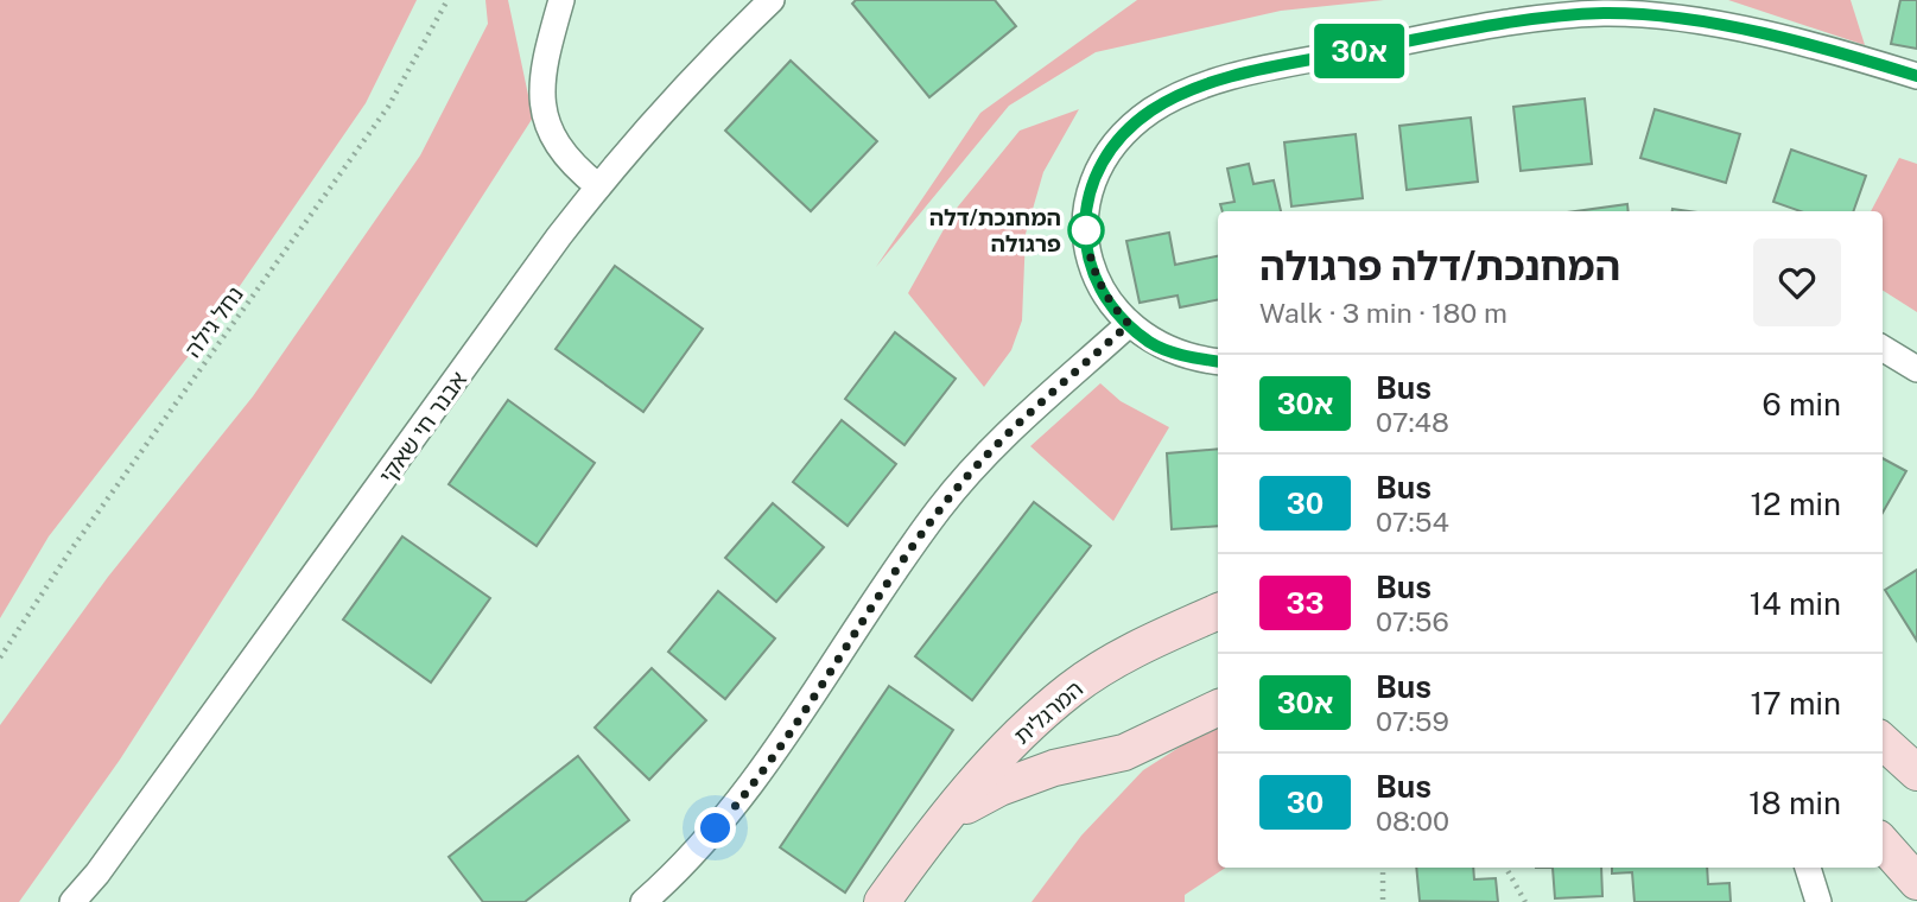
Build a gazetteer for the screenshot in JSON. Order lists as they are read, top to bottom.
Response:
{
  "streets": {
    "street": ["אבנר חי שאקי", "המרגלית"],
    "path": ["נחל גילה"]
  },
  "places": ["המחנכת/דלה פרגולה"],
  "lines": ["bus line 30א"],
  "page": {
    "on_map": "30א",
    "heading": ["המחנכת/דלה פרגולה", "Walk · 3 min · 180 m"],
    "list": [
      {
        "mark": "30א",
        "name": "Bus",
        "note": "07:48",
        "value": "6 min"
      },
      {
        "mark": "30",
        "name": "Bus",
        "note": "07:54",
        "value": "12 min"
      },
      {
        "mark": "33",
        "name": "Bus",
        "note": "07:56",
        "value": "14 min"
      },
      {
        "mark": "30א",
        "name": "Bus",
        "note": "07:59",
        "value": "17 min"
      },
      {
        "mark": "30",
        "name": "Bus",
        "note": "08:00",
        "value": "18 min"
      }
    ]
  }
}
